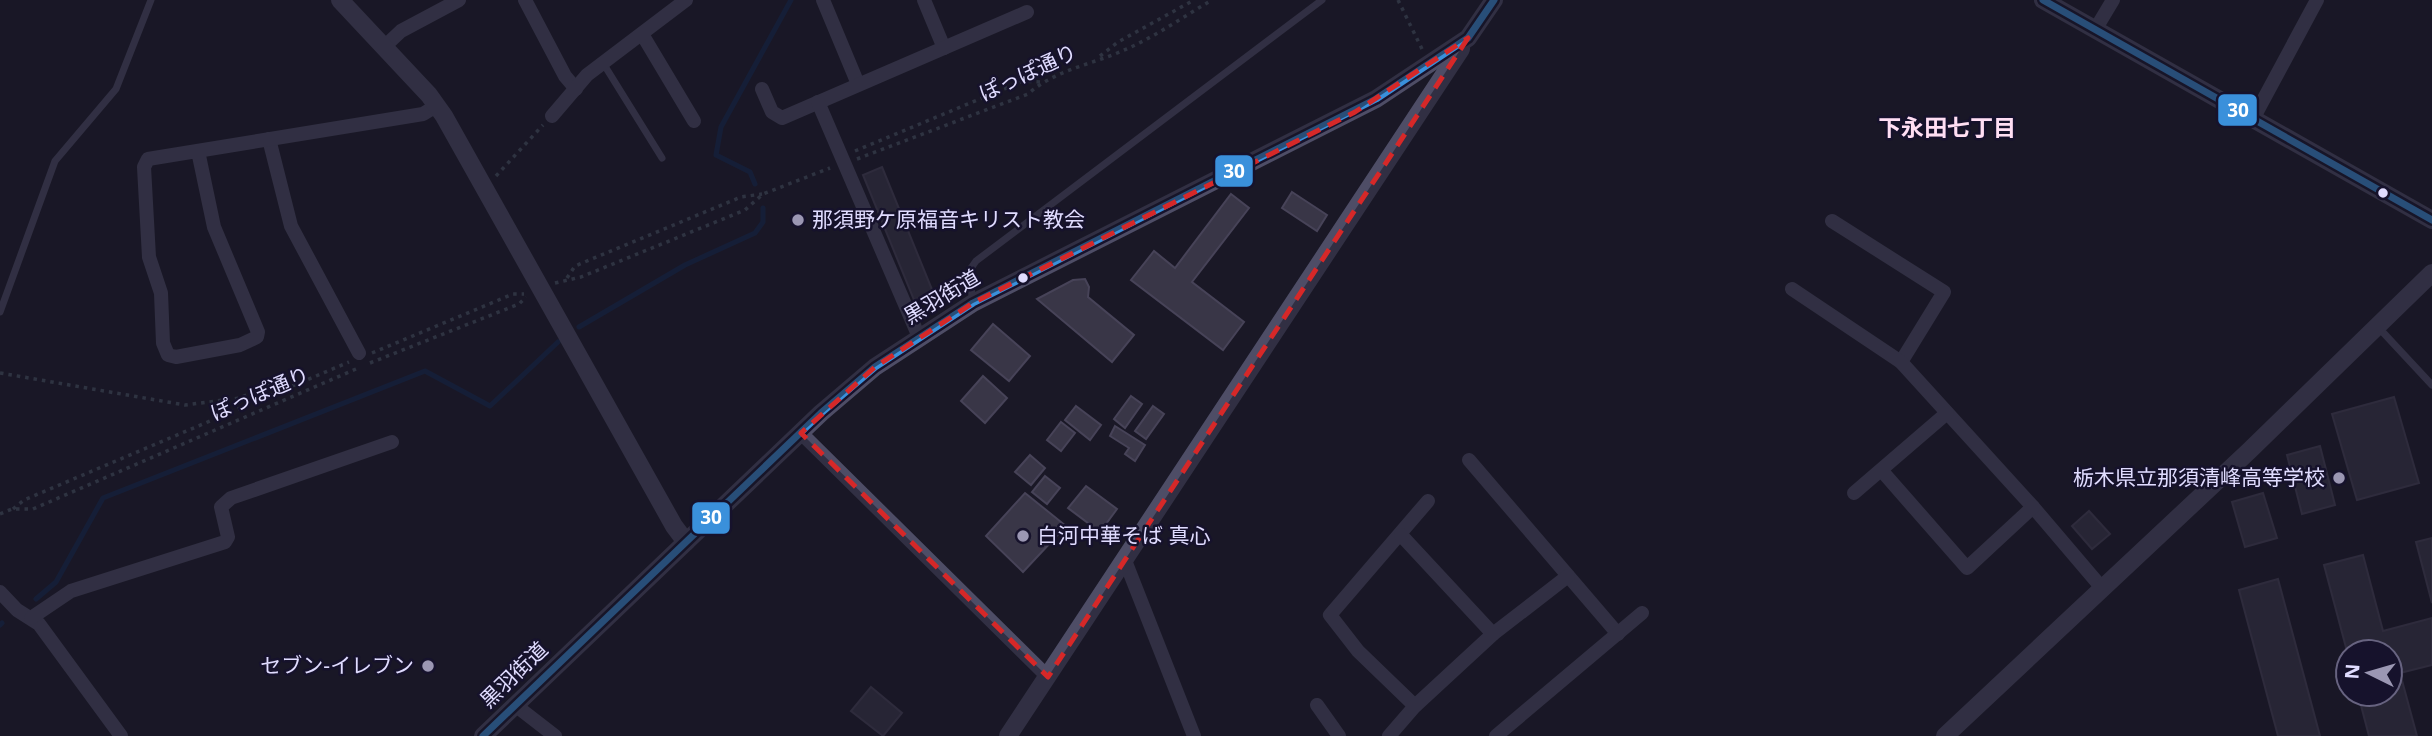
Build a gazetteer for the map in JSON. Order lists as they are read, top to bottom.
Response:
{
  "streets": {
    "street": ["黒羽街道"],
    "path": ["ぽっぽ通り"]
  },
  "districts": ["下永田七丁目"],
  "places": [
    "那須野ケ原福音キリスト教会",
    "栃木県立那須清峰高等学校",
    "白河中華そば 真心",
    "セブン-イレブン"
  ],
  "lines": ["transit line 30"],
  "north": "left"
}
